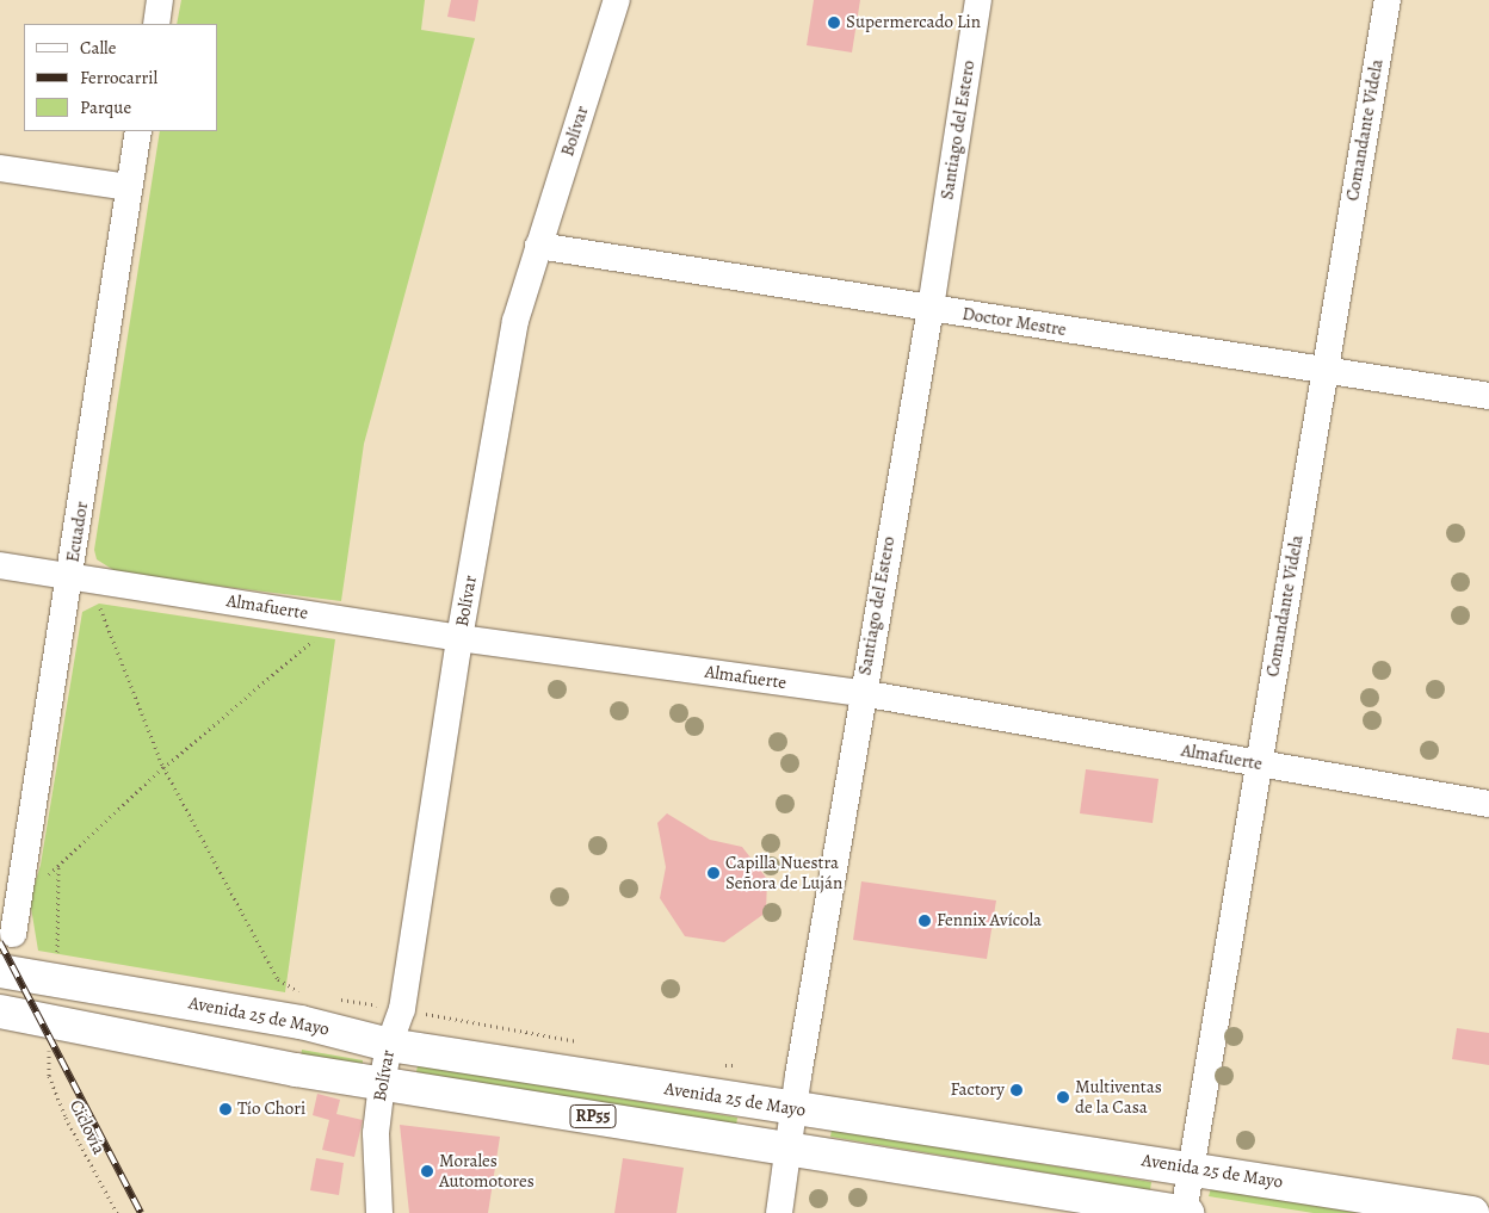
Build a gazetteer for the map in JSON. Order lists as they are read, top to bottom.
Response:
{
  "streets": {
    "main road": ["Avenida 25 de Mayo", "RP55"],
    "street": [
      "Santiago del Estero",
      "Comandante Videla",
      "Bolívar",
      "Doctor Mestre",
      "Ecuador",
      "Almafuerte"
    ],
    "path": ["Ciclovía"]
  },
  "crossings": [
    ["Santiago del Estero", "Doctor Mestre"],
    ["Santiago del Estero", "Almafuerte"],
    ["Santiago del Estero", "Avenida 25 de Mayo"],
    ["Santiago del Estero", "RP55"],
    ["Comandante Videla", "Doctor Mestre"],
    ["Comandante Videla", "Almafuerte"],
    ["Comandante Videla", "Avenida 25 de Mayo"],
    ["Comandante Videla", "RP55"],
    ["Bolívar", "Doctor Mestre"],
    ["Bolívar", "Almafuerte"],
    ["Bolívar", "Avenida 25 de Mayo"],
    ["Bolívar", "RP55"],
    ["Ecuador", "Almafuerte"]
  ],
  "places": [
    "Supermercado Lin",
    "Capilla Nuestra Señora de Luján",
    "Fennix Avícola",
    "Factory",
    "Multiventas de la Casa",
    "Tío Chori",
    "Morales Automotores"
  ],
  "legend": ["Calle", "Ferrocarril", "Parque"]
}
